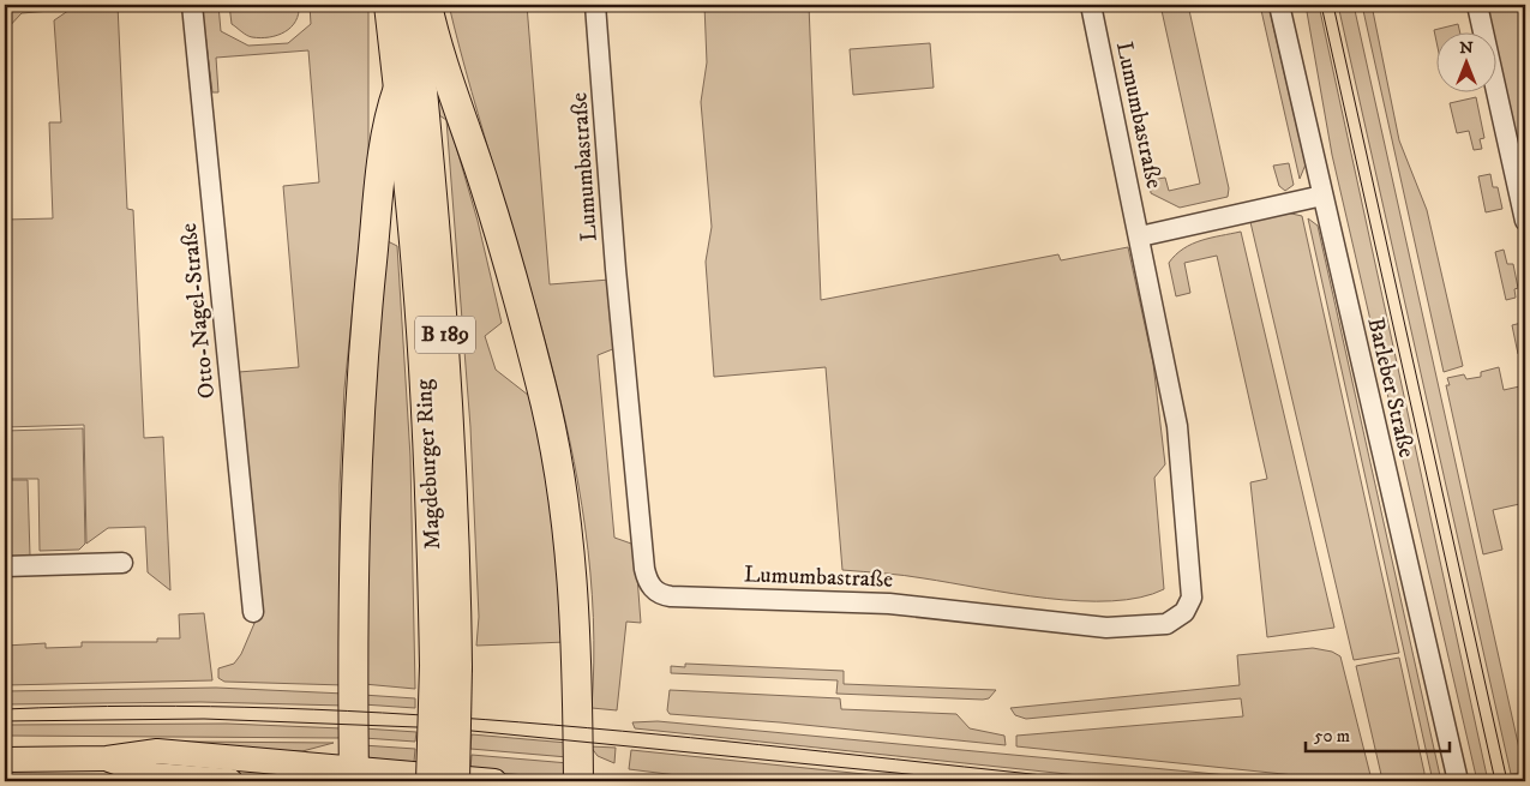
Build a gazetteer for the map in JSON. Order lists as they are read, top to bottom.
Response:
{
  "streets": {
    "highway": ["B 189", "Magdeburger Ring"],
    "street": ["Lumumbastraße", "Otto-Nagel-Straße", "Barleber Straße"]
  },
  "scale_bar": "50 m",
  "north": "top"
}
